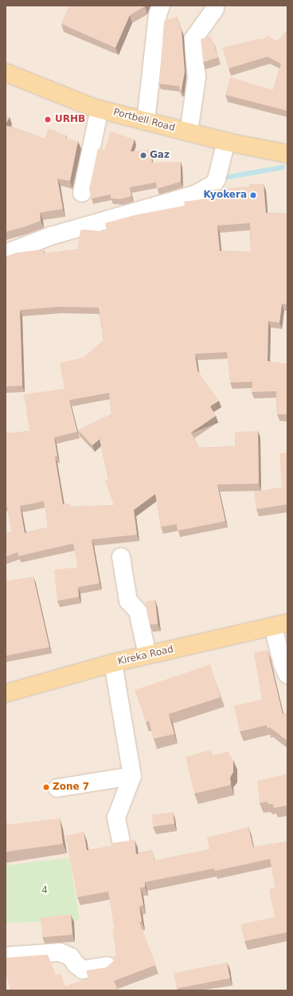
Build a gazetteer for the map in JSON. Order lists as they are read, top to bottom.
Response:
{
  "streets": {
    "main road": ["Portbell Road", "Kireka Road"]
  },
  "parks": ["4"],
  "places": [
    "URHB",
    "Gaz",
    "Kyokera",
    "Zone 7"
  ]
}
